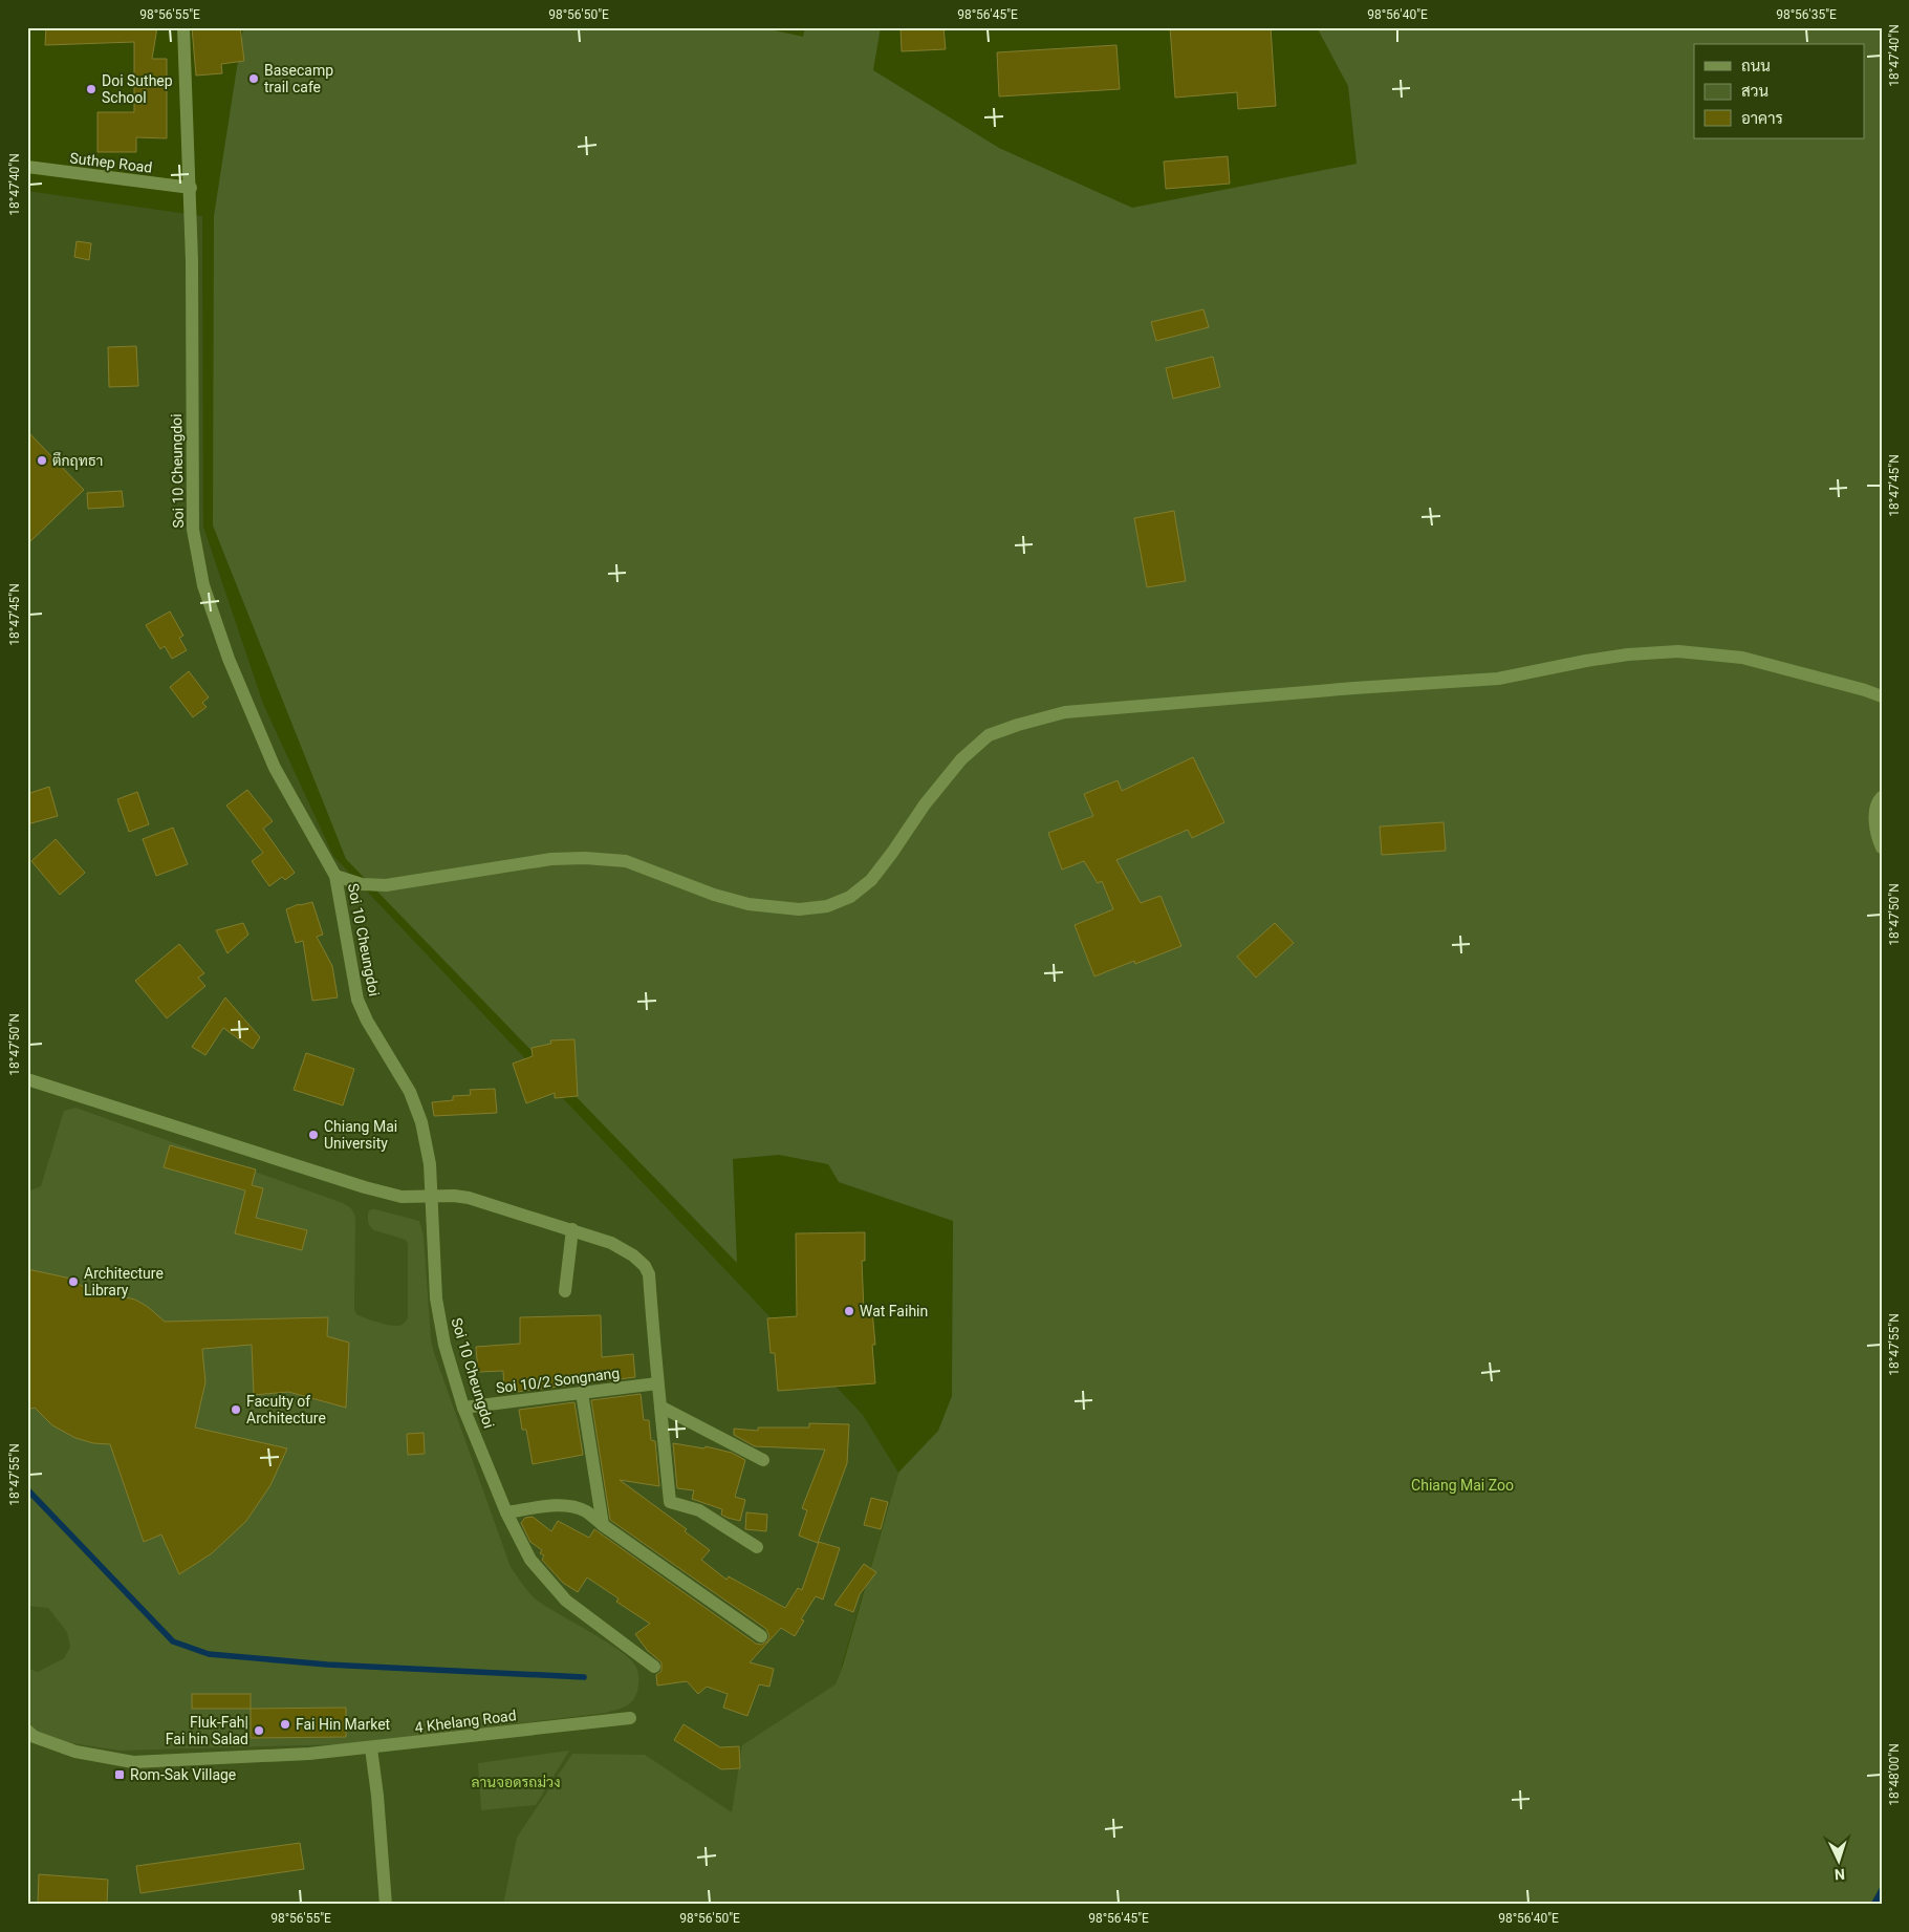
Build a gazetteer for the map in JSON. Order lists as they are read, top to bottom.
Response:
{
  "streets": {
    "street": [
      "Suthep Road",
      "Soi 10 Cheungdoi",
      "Soi 10/2 Songnang",
      "4 Khelang Road"
    ]
  },
  "crossings": [
    ["Suthep Road", "Soi 10 Cheungdoi"],
    ["Soi 10 Cheungdoi", "Soi 10/2 Songnang"]
  ],
  "parks": ["Chiang Mai Zoo", "ลานจอดรถม่วง"],
  "places": {
    "other": [
      "Basecamp trail cafe",
      "Doi Suthep School",
      "ตึกฤทธา",
      "Chiang Mai University",
      "Architecture Library",
      "Wat Faihin",
      "Faculty of Architecture",
      "Fai Hin Market",
      "Fluk-Fah| Fai hin Salad"
    ],
    "transit": ["Rom-Sak Village"]
  },
  "legend": ["ถนน", "สวน", "อาคาร"],
  "north": "bottom",
  "coordinates": [
    "98°56'55\"E",
    "98°56'50\"E",
    "98°56'45\"E",
    "98°56'40\"E",
    "98°56'35\"E",
    "18°47'40\"N",
    "18°47'45\"N",
    "18°47'50\"N",
    "18°47'55\"N",
    "18°48'00\"N"
  ]
}
